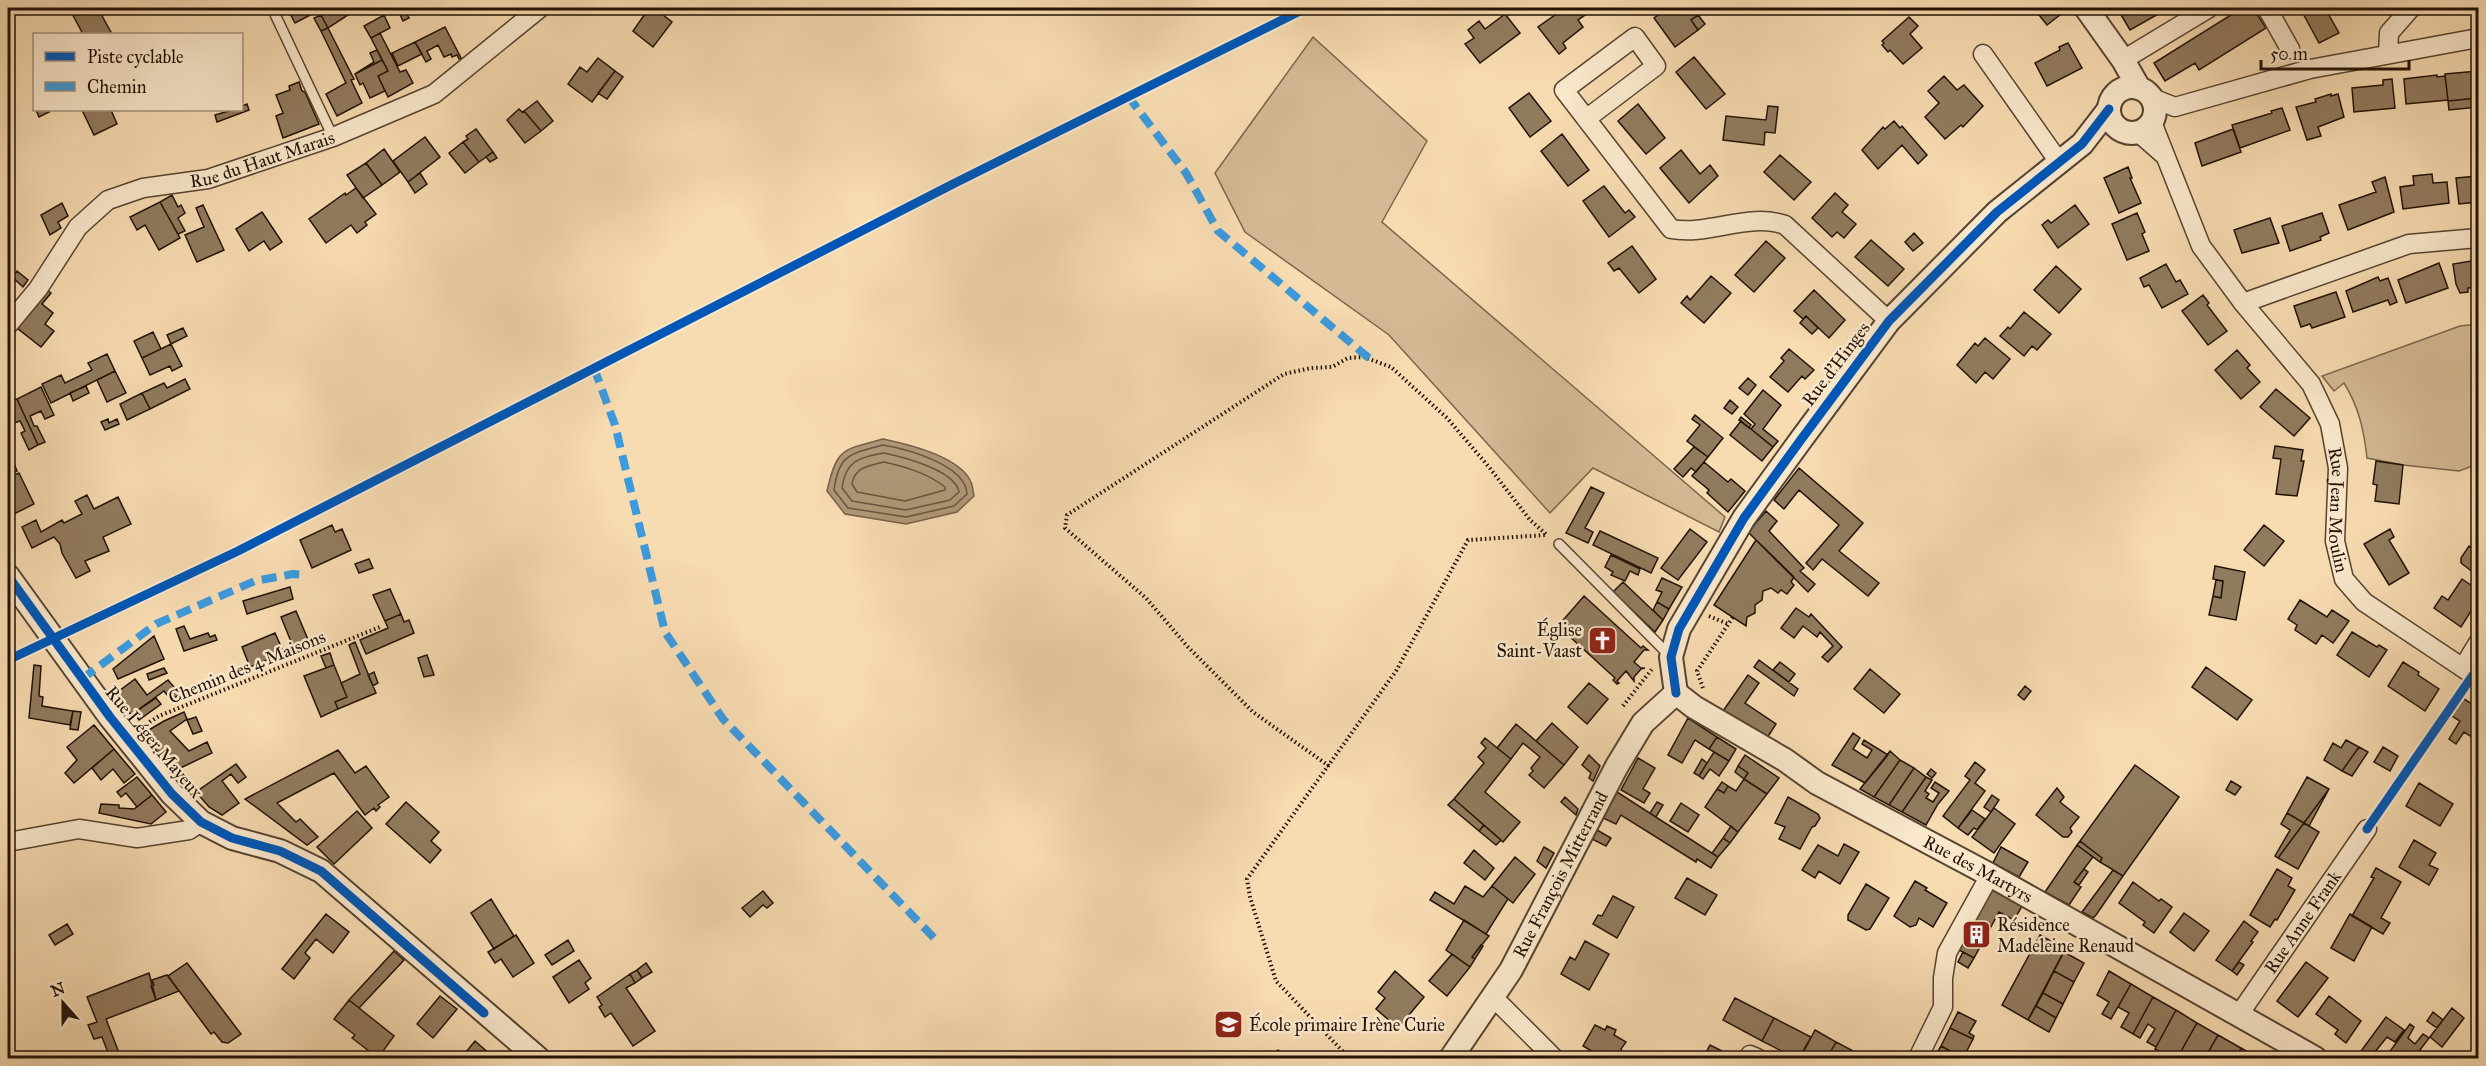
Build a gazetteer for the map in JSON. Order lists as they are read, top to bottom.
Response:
{
  "streets": {
    "street": [
      "Rue du Haut Marais",
      "Rue d'Hinges",
      "Rue Jean Moulin",
      "Rue Léger Mayeux",
      "Rue des Martyrs",
      "Rue François Mitterrand",
      "Rue Anne Frank"
    ],
    "path": ["Chemin des 4 Maisons"]
  },
  "crossings": [
    ["Rue d'Hinges", "Rue Jean Moulin"],
    ["Rue d'Hinges", "Rue des Martyrs"],
    ["Rue d'Hinges", "Rue François Mitterrand"],
    ["Chemin des 4 Maisons", "Rue Léger Mayeux"],
    ["Rue des Martyrs", "Rue François Mitterrand"],
    ["Rue des Martyrs", "Rue Anne Frank"]
  ],
  "places": {
    "church": ["Église Saint-Vaast"],
    "building": ["Résidence Madeleine Renaud"],
    "school or university": ["École primaire Irène Curie"]
  },
  "legend": ["Piste cyclable", "Chemin"],
  "scale_bar": "50 m",
  "north": "top"
}
